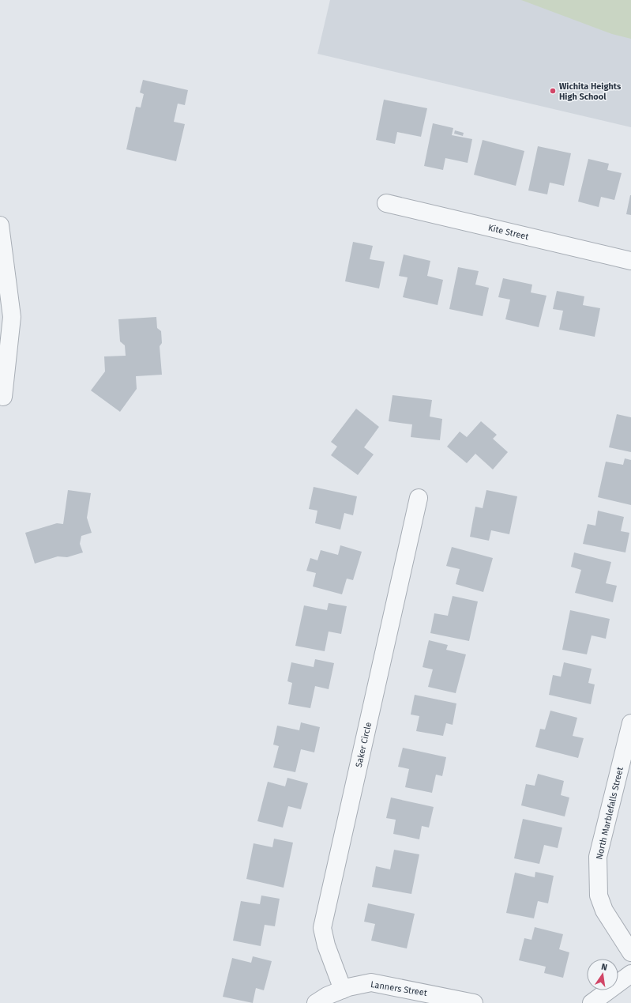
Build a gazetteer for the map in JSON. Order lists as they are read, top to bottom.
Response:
{
  "streets": {
    "street": [
      "Kite Street",
      "Saker Circle",
      "North Marblefalls Street",
      "Lanners Street"
    ]
  },
  "crossings": [
    ["Saker Circle", "Lanners Street"]
  ],
  "places": ["Wichita Heights High School"],
  "north": "top"
}
